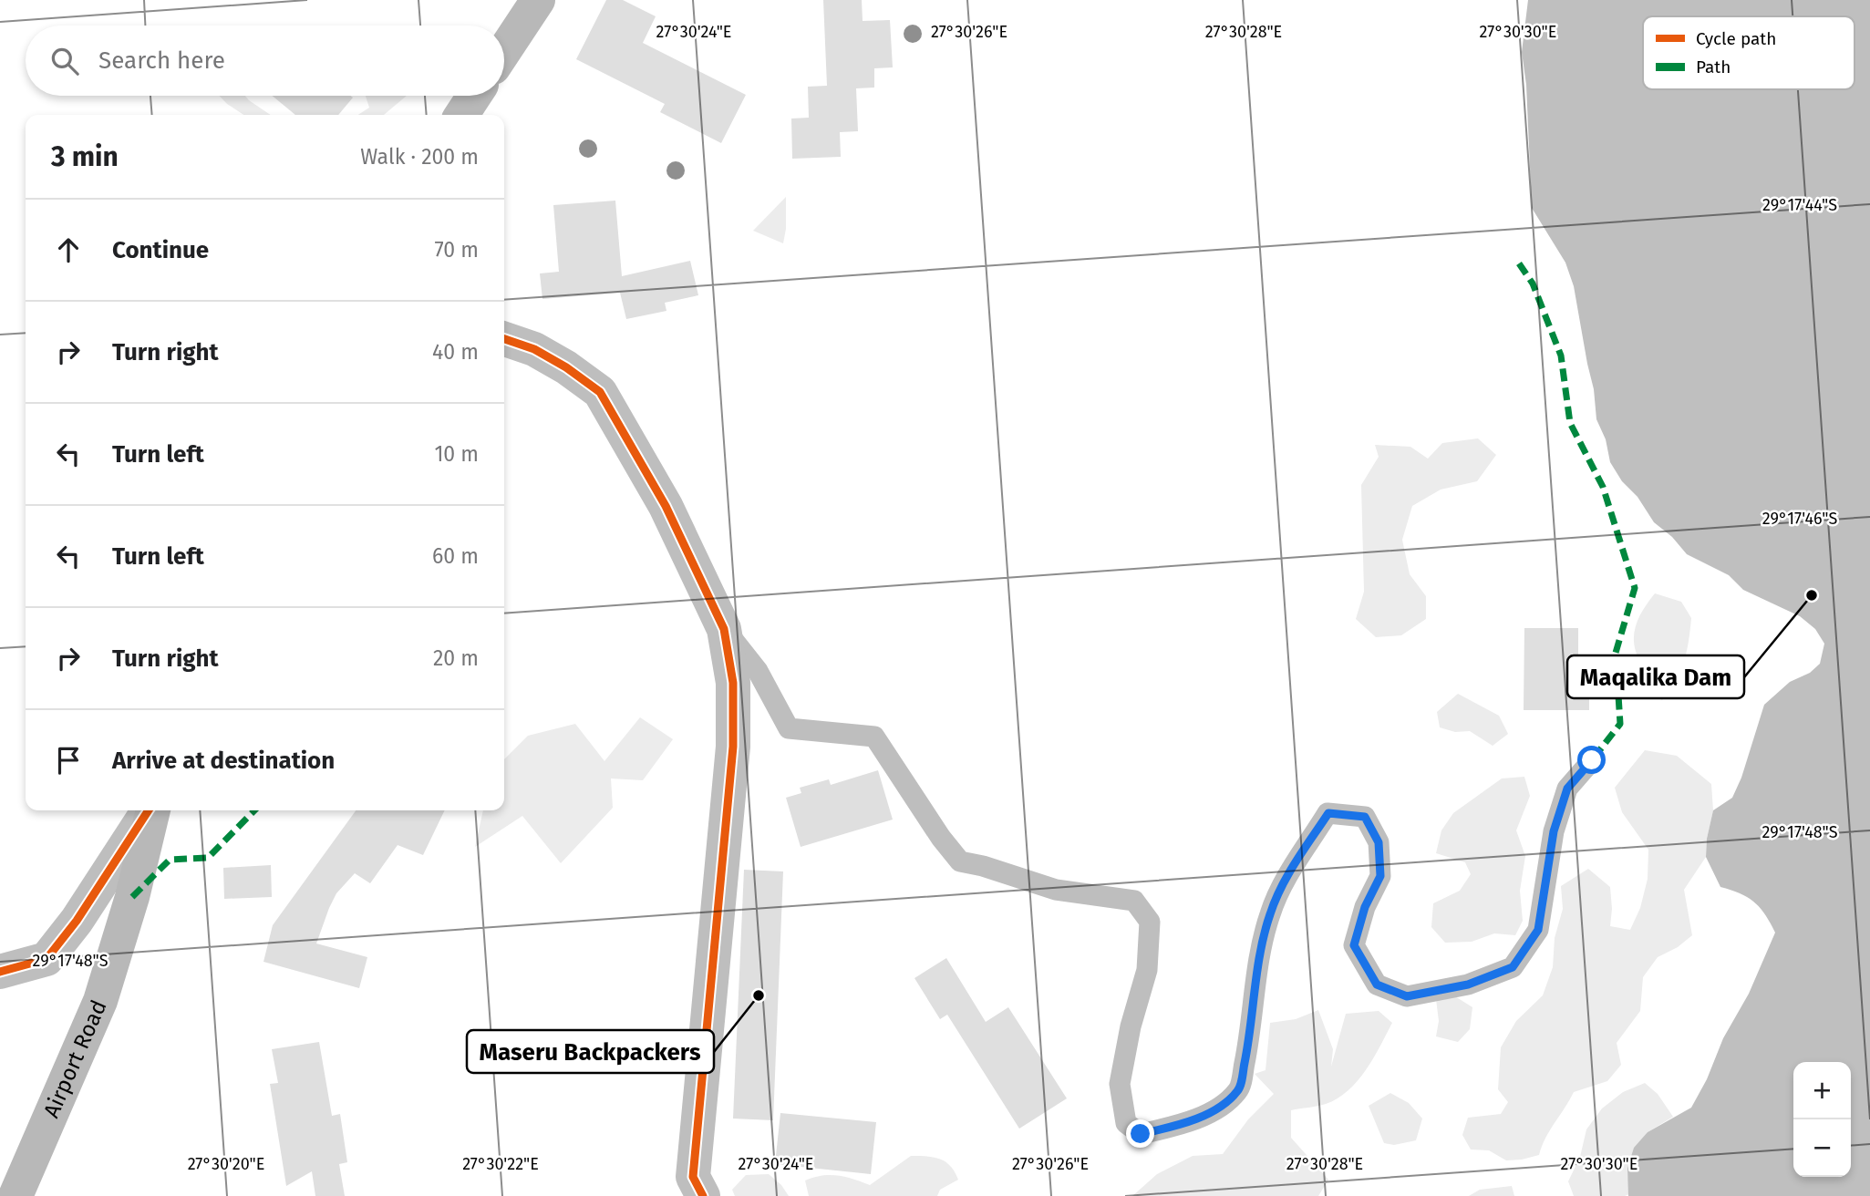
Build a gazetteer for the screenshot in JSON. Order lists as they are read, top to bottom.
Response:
{
  "streets": {
    "main road": ["Airport Road"]
  },
  "places": ["Maqalika Dam", "Maseru Backpackers"],
  "legend": ["Cycle path", "Path"],
  "page": {
    "search": "Search here",
    "heading": ["3 min", "Walk · 200 m"],
    "list": [
      ["Continue", "70 m"],
      ["Turn right", "40 m"],
      ["Turn left", "10 m"],
      ["Turn left", "60 m"],
      ["Turn right", "20 m"],
      "Arrive at destination"
    ],
    "map_buttons": ["+", "−"]
  },
  "coordinates": [
    "27°30'24\"E",
    "27°30'26\"E",
    "27°30'28\"E",
    "27°30'30\"E",
    "29°17'44\"S",
    "29°17'46\"S",
    "29°17'48\"S",
    "27°30'20\"E",
    "27°30'22\"E"
  ]
}
